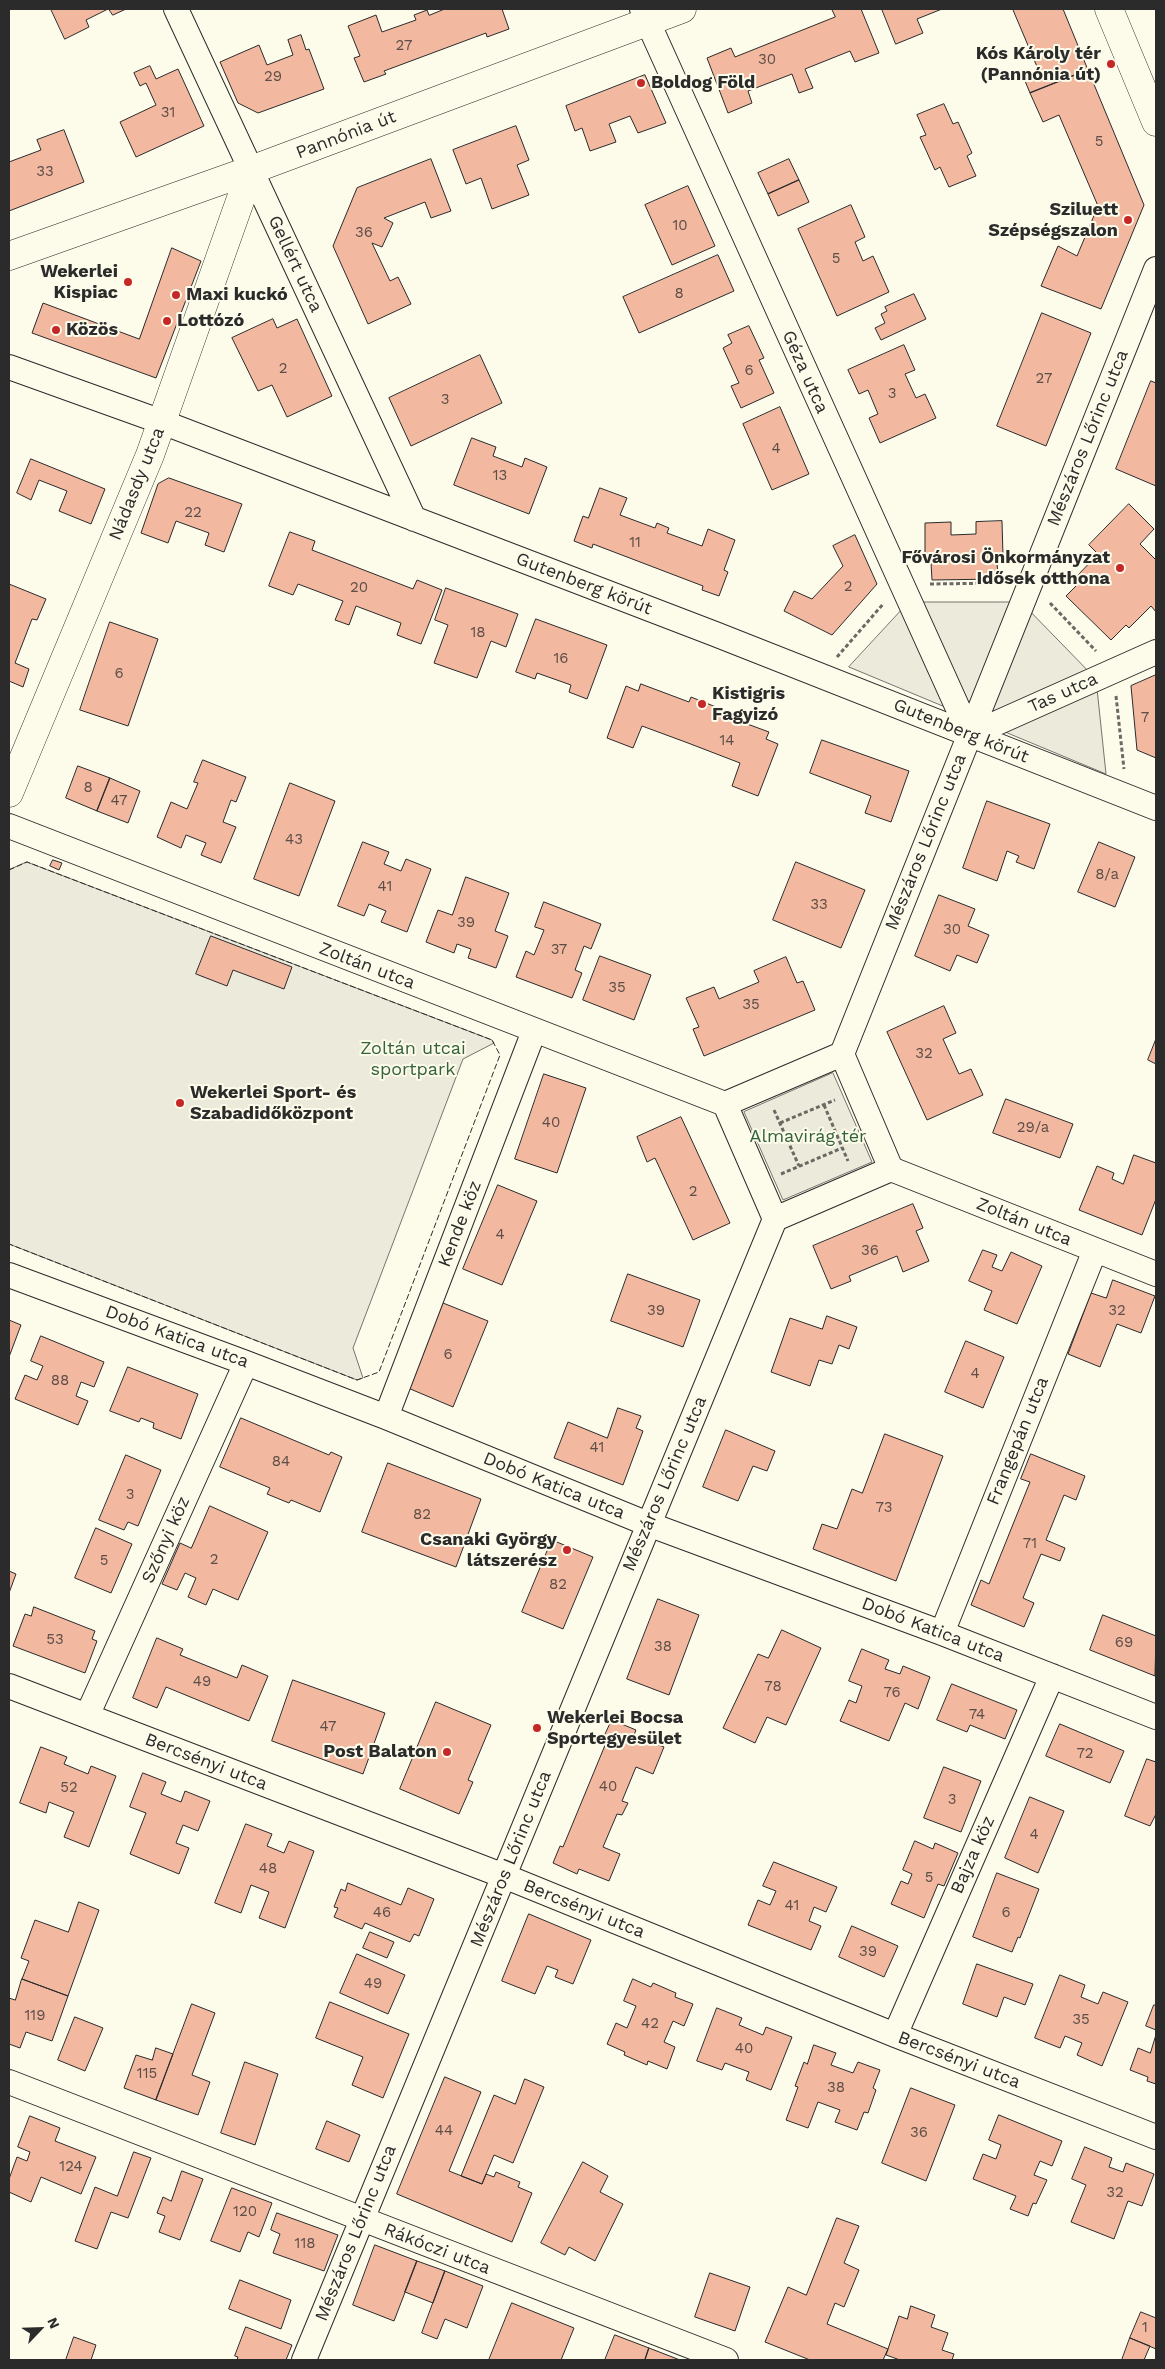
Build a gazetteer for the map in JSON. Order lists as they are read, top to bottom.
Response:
{
  "streets": {
    "street": [
      "Pannónia út",
      "Gellért utca",
      "Géza utca",
      "Mészáros Lőrinc utca",
      "Nádasdy utca",
      "Gutenberg körút",
      "Tas utca",
      "Zoltán utca",
      "Kende köz",
      "Dobó Katica utca",
      "Frangepán utca",
      "Szőnyi köz",
      "Bercsényi utca",
      "Bajza köz",
      "Rákóczi utca"
    ]
  },
  "crossings": [
    ["Pannónia út", "Gellért utca"],
    ["Pannónia út", "Géza utca"],
    ["Pannónia út", "Nádasdy utca"],
    ["Gellért utca", "Nádasdy utca"],
    ["Gellért utca", "Gutenberg körút"],
    ["Géza utca", "Mészáros Lőrinc utca"],
    ["Géza utca", "Gutenberg körút"],
    ["Géza utca", "Tas utca"],
    ["Mészáros Lőrinc utca", "Gutenberg körút"],
    ["Mészáros Lőrinc utca", "Tas utca"],
    ["Mészáros Lőrinc utca", "Dobó Katica utca"],
    ["Mészáros Lőrinc utca", "Bercsényi utca"],
    ["Mészáros Lőrinc utca", "Rákóczi utca"],
    ["Nádasdy utca", "Gutenberg körút"],
    ["Gutenberg körút", "Tas utca"],
    ["Zoltán utca", "Kende köz"],
    ["Zoltán utca", "Frangepán utca"],
    ["Kende köz", "Dobó Katica utca"],
    ["Dobó Katica utca", "Frangepán utca"],
    ["Dobó Katica utca", "Szőnyi köz"],
    ["Dobó Katica utca", "Bajza köz"],
    ["Szőnyi köz", "Bercsényi utca"],
    ["Bercsényi utca", "Bajza köz"]
  ],
  "parks": ["Zoltán utcai sportpark", "Almavirág tér"],
  "places": [
    "Kós Károly tér (Pannónia út)",
    "Boldog Föld",
    "Sziluett Szépségszalon",
    "Wekerlei Kispiac",
    "Maxi kuckó",
    "Lottózó",
    "Közös",
    "Fővárosi Önkormányzat Idősek otthona",
    "Kistigris Fagyizó",
    "Wekerlei Sport- és Szabadidőközpont",
    "Csanaki György látszerész",
    "Wekerlei Bocsa Sportegyesület",
    "Post Balaton"
  ],
  "house_numbers": [
    "27",
    "30",
    "29",
    "31",
    "5",
    "33",
    "10",
    "36",
    "5",
    "8",
    "2",
    "6",
    "27",
    "3",
    "3",
    "4",
    "13",
    "22",
    "11",
    "2",
    "20",
    "18",
    "16",
    "6",
    "7",
    "14",
    "8",
    "47",
    "43",
    "8/a",
    "41",
    "33",
    "39",
    "30",
    "37",
    "35",
    "35",
    "32",
    "40",
    "29/a",
    "2",
    "4",
    "36",
    "39",
    "32",
    "6",
    "4",
    "88",
    "41",
    "84",
    "3",
    "73",
    "82",
    "71",
    "2",
    "5",
    "82",
    "53",
    "69",
    "38",
    "49",
    "78",
    "76",
    "74",
    "47",
    "72",
    "40",
    "52",
    "3",
    "4",
    "48",
    "5",
    "41",
    "46",
    "6",
    "39",
    "49",
    "119",
    "35",
    "42",
    "40",
    "115",
    "38",
    "44",
    "36",
    "124",
    "32",
    "120",
    "118",
    "1"
  ],
  "north": "top right"
}
